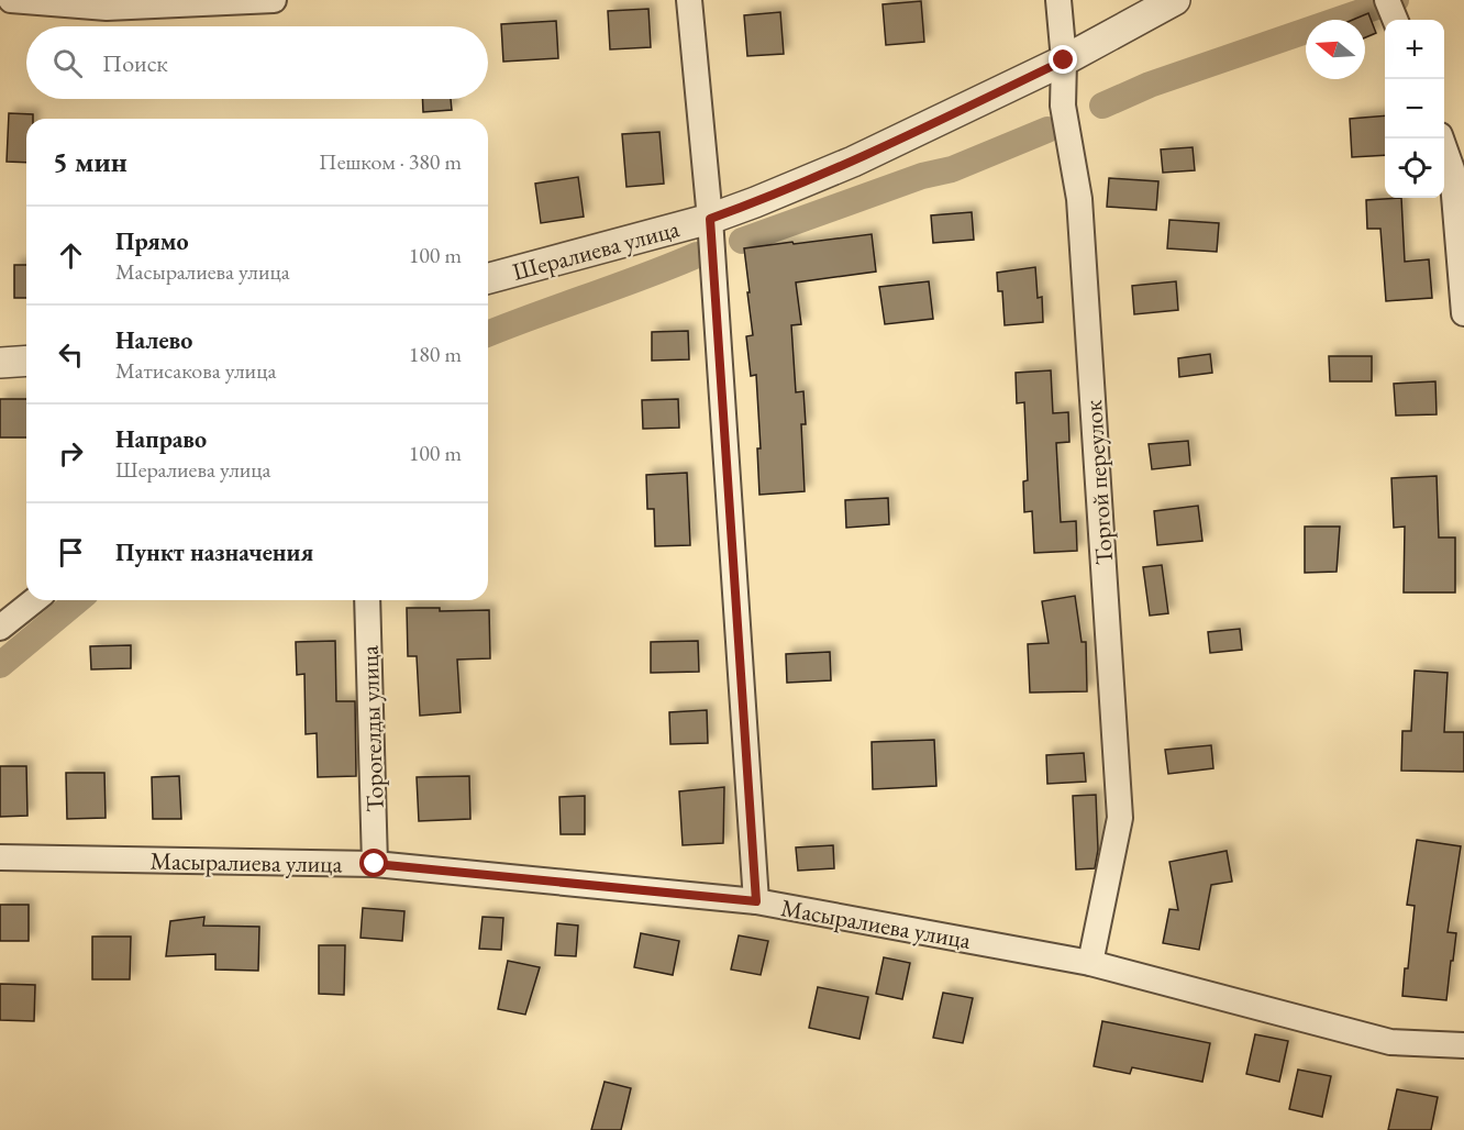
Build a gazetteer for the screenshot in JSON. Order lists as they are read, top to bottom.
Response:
{
  "streets": {
    "street": [
      "Шералиева улица",
      "Торгой переулок",
      "Торогелды улица",
      "Масыралиева улица"
    ]
  },
  "crossings": [
    ["Шералиева улица", "Торгой переулок"],
    ["Торгой переулок", "Масыралиева улица"],
    ["Торогелды улица", "Масыралиева улица"]
  ],
  "north": "left",
  "page": {
    "map_buttons": ["+", "−"],
    "search": "Поиск",
    "heading": ["5 мин", "Пешком · 380 m"],
    "list": [
      ["Прямо", "Масыралиева улица", "100 m"],
      ["Налево", "Матисакова улица", "180 m"],
      ["Направо", "Шералиева улица", "100 m"],
      "Пункт назначения"
    ]
  }
}
